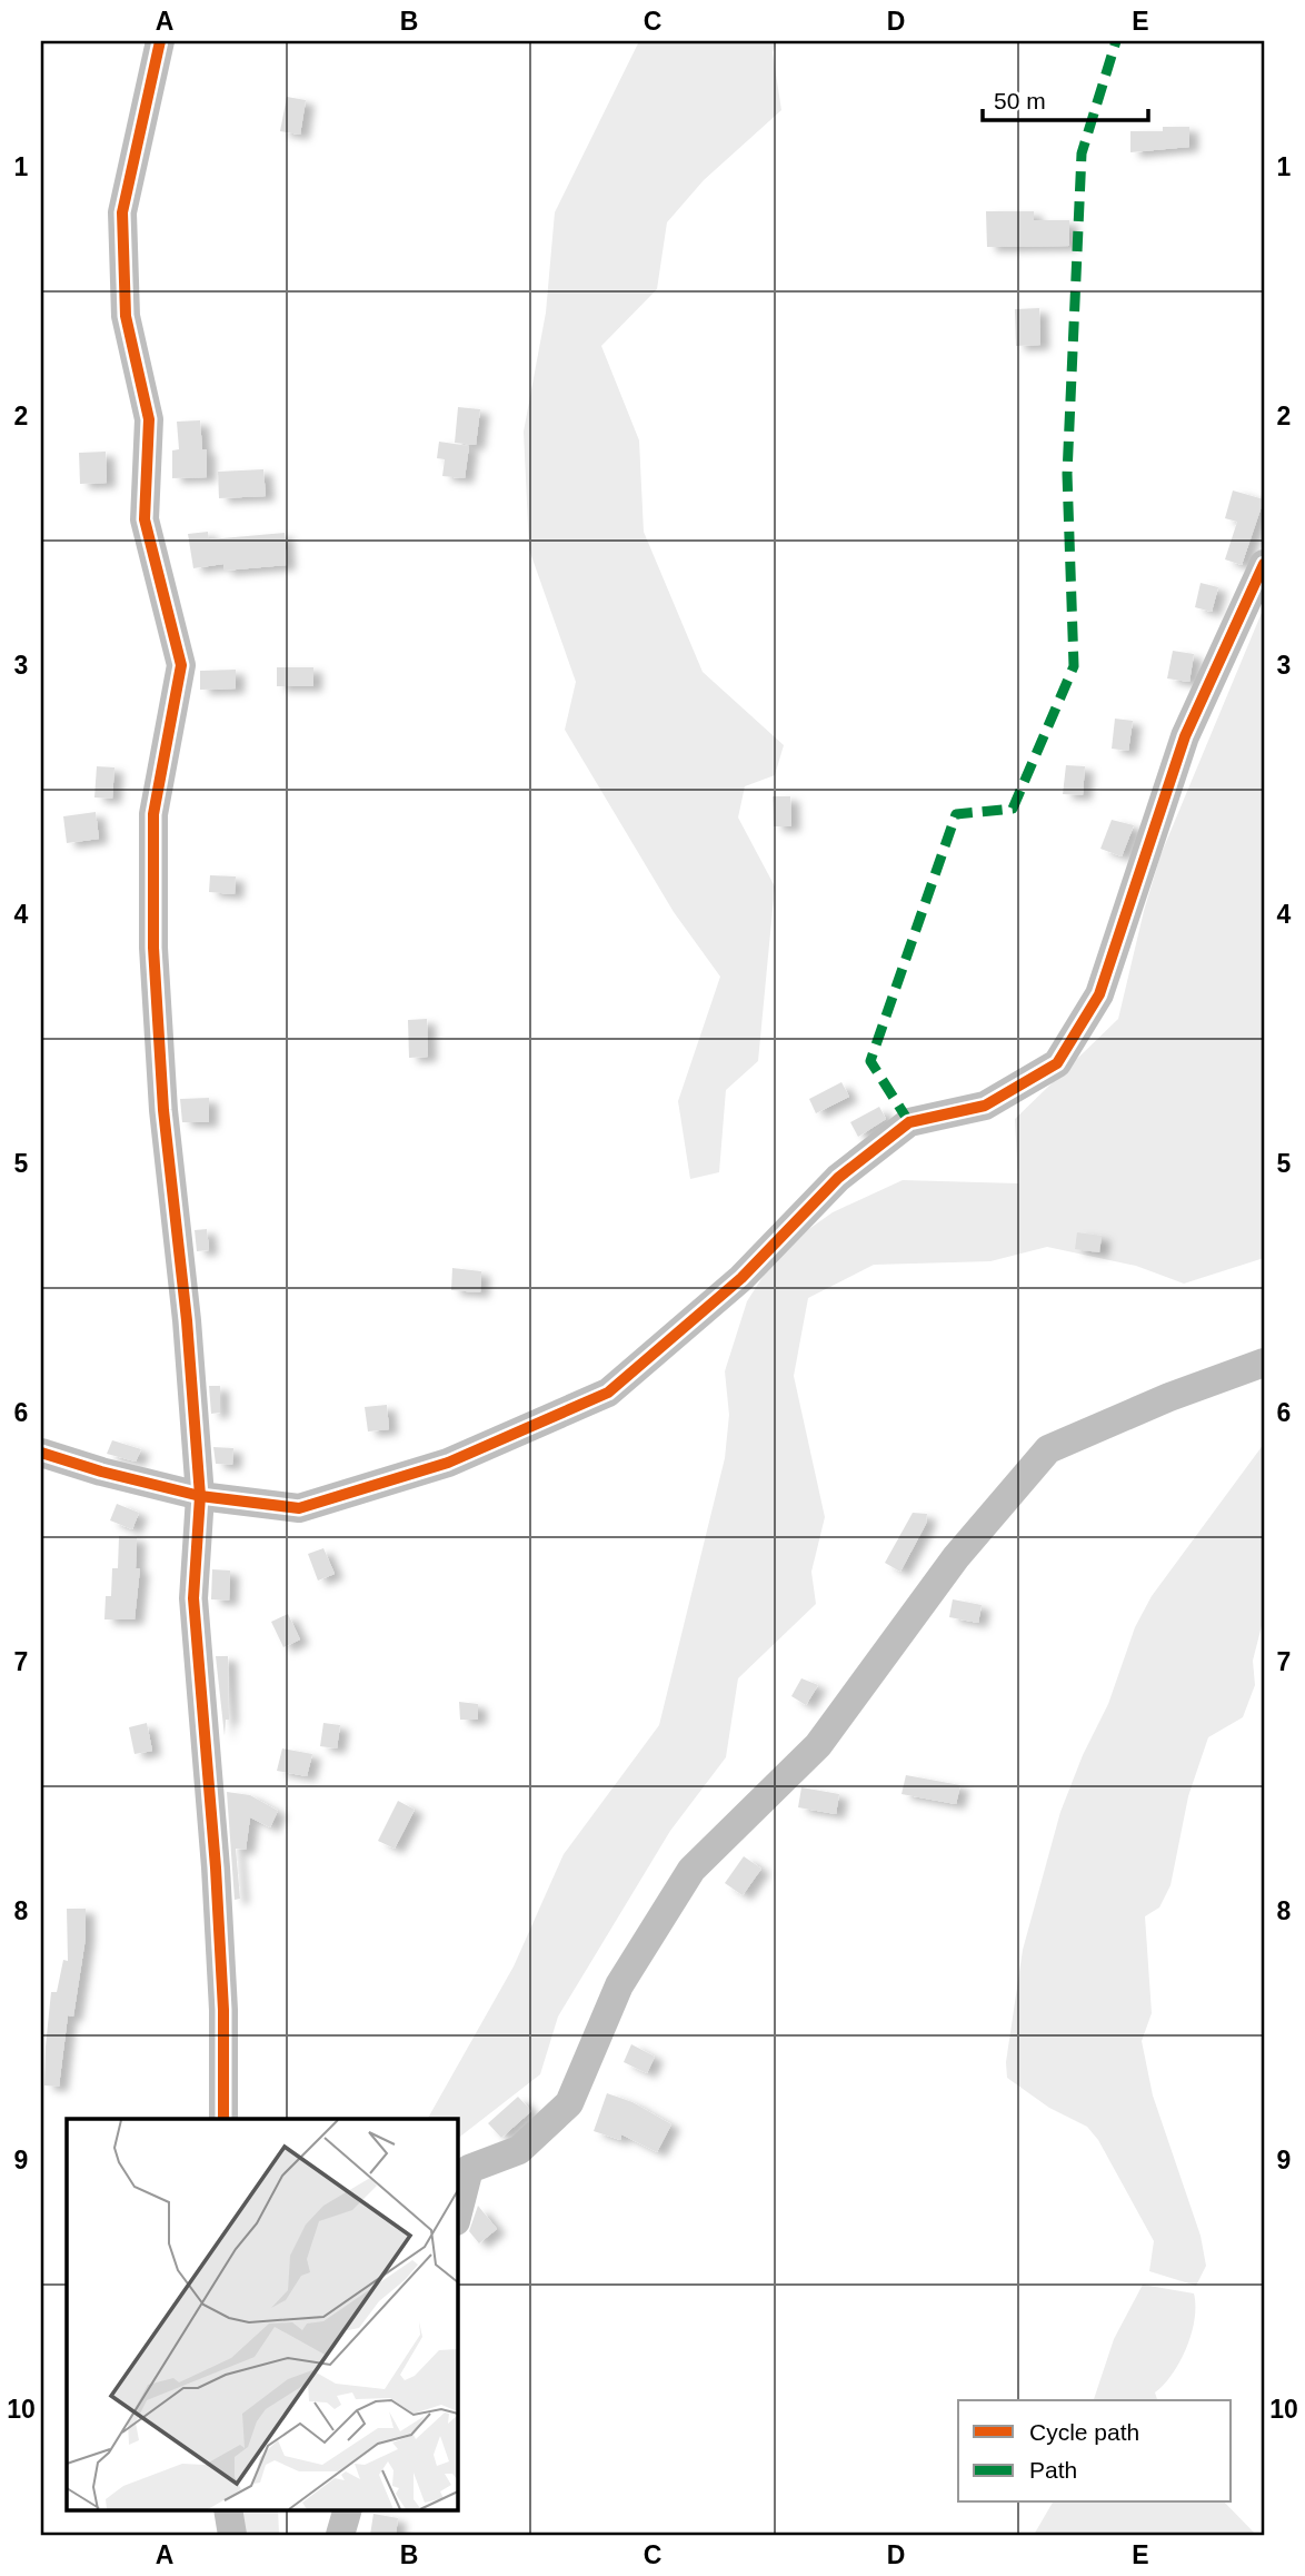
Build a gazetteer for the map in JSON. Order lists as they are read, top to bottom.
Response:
{
  "legend": ["Cycle path", "Path"],
  "scale_bar": "50 m",
  "grid": {
    "columns": [
      "A",
      "B",
      "C",
      "D",
      "E"
    ],
    "rows": [
      "1",
      "2",
      "3",
      "4",
      "5",
      "6",
      "7",
      "8",
      "9",
      "10"
    ]
  }
}
